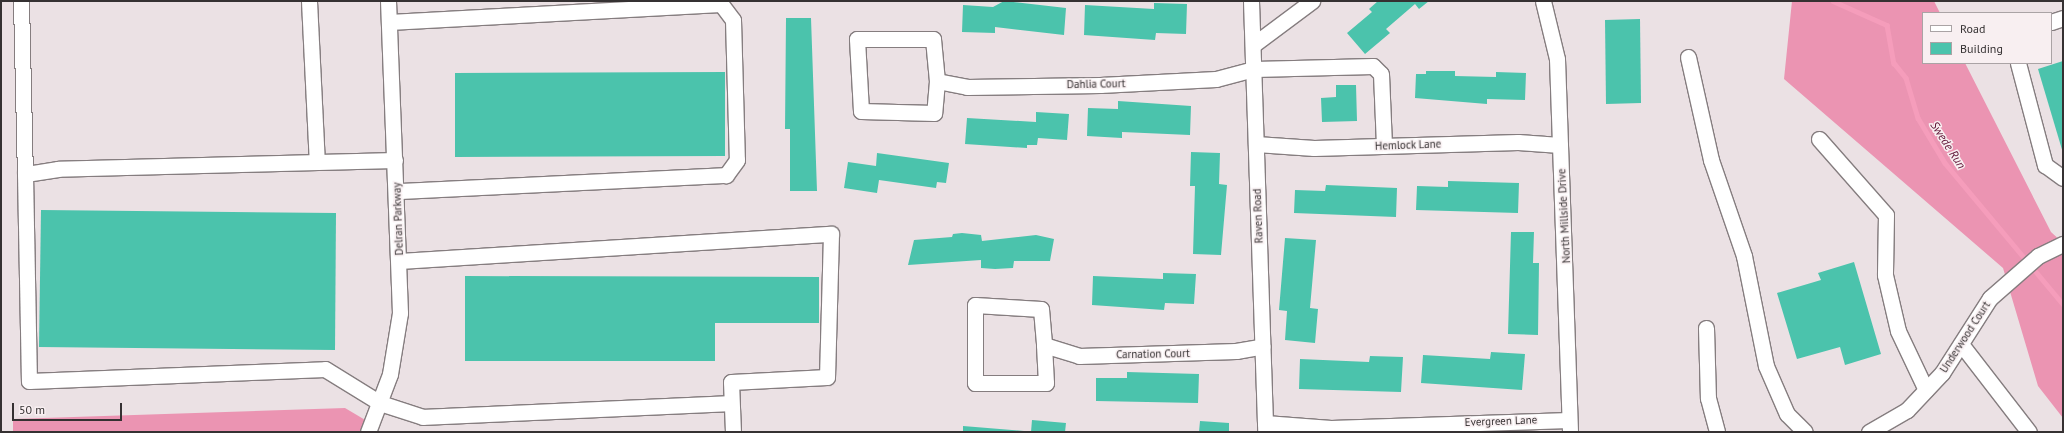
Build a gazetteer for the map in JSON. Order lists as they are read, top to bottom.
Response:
{
  "streets": {
    "street": [
      "Dahlia Court",
      "Hemlock Lane",
      "Raven Road",
      "North Millside Drive",
      "Delran Parkway",
      "Underwood Court",
      "Carnation Court",
      "Evergreen Lane"
    ]
  },
  "crossings": [
    ["Dahlia Court", "Hemlock Lane"],
    ["Dahlia Court", "Raven Road"],
    ["Hemlock Lane", "Raven Road"],
    ["Hemlock Lane", "North Millside Drive"],
    ["Raven Road", "Carnation Court"],
    ["Raven Road", "Evergreen Lane"],
    ["North Millside Drive", "Evergreen Lane"]
  ],
  "water": ["Swede Run"],
  "legend": ["Road", "Building"],
  "scale_bar": "50 m"
}
